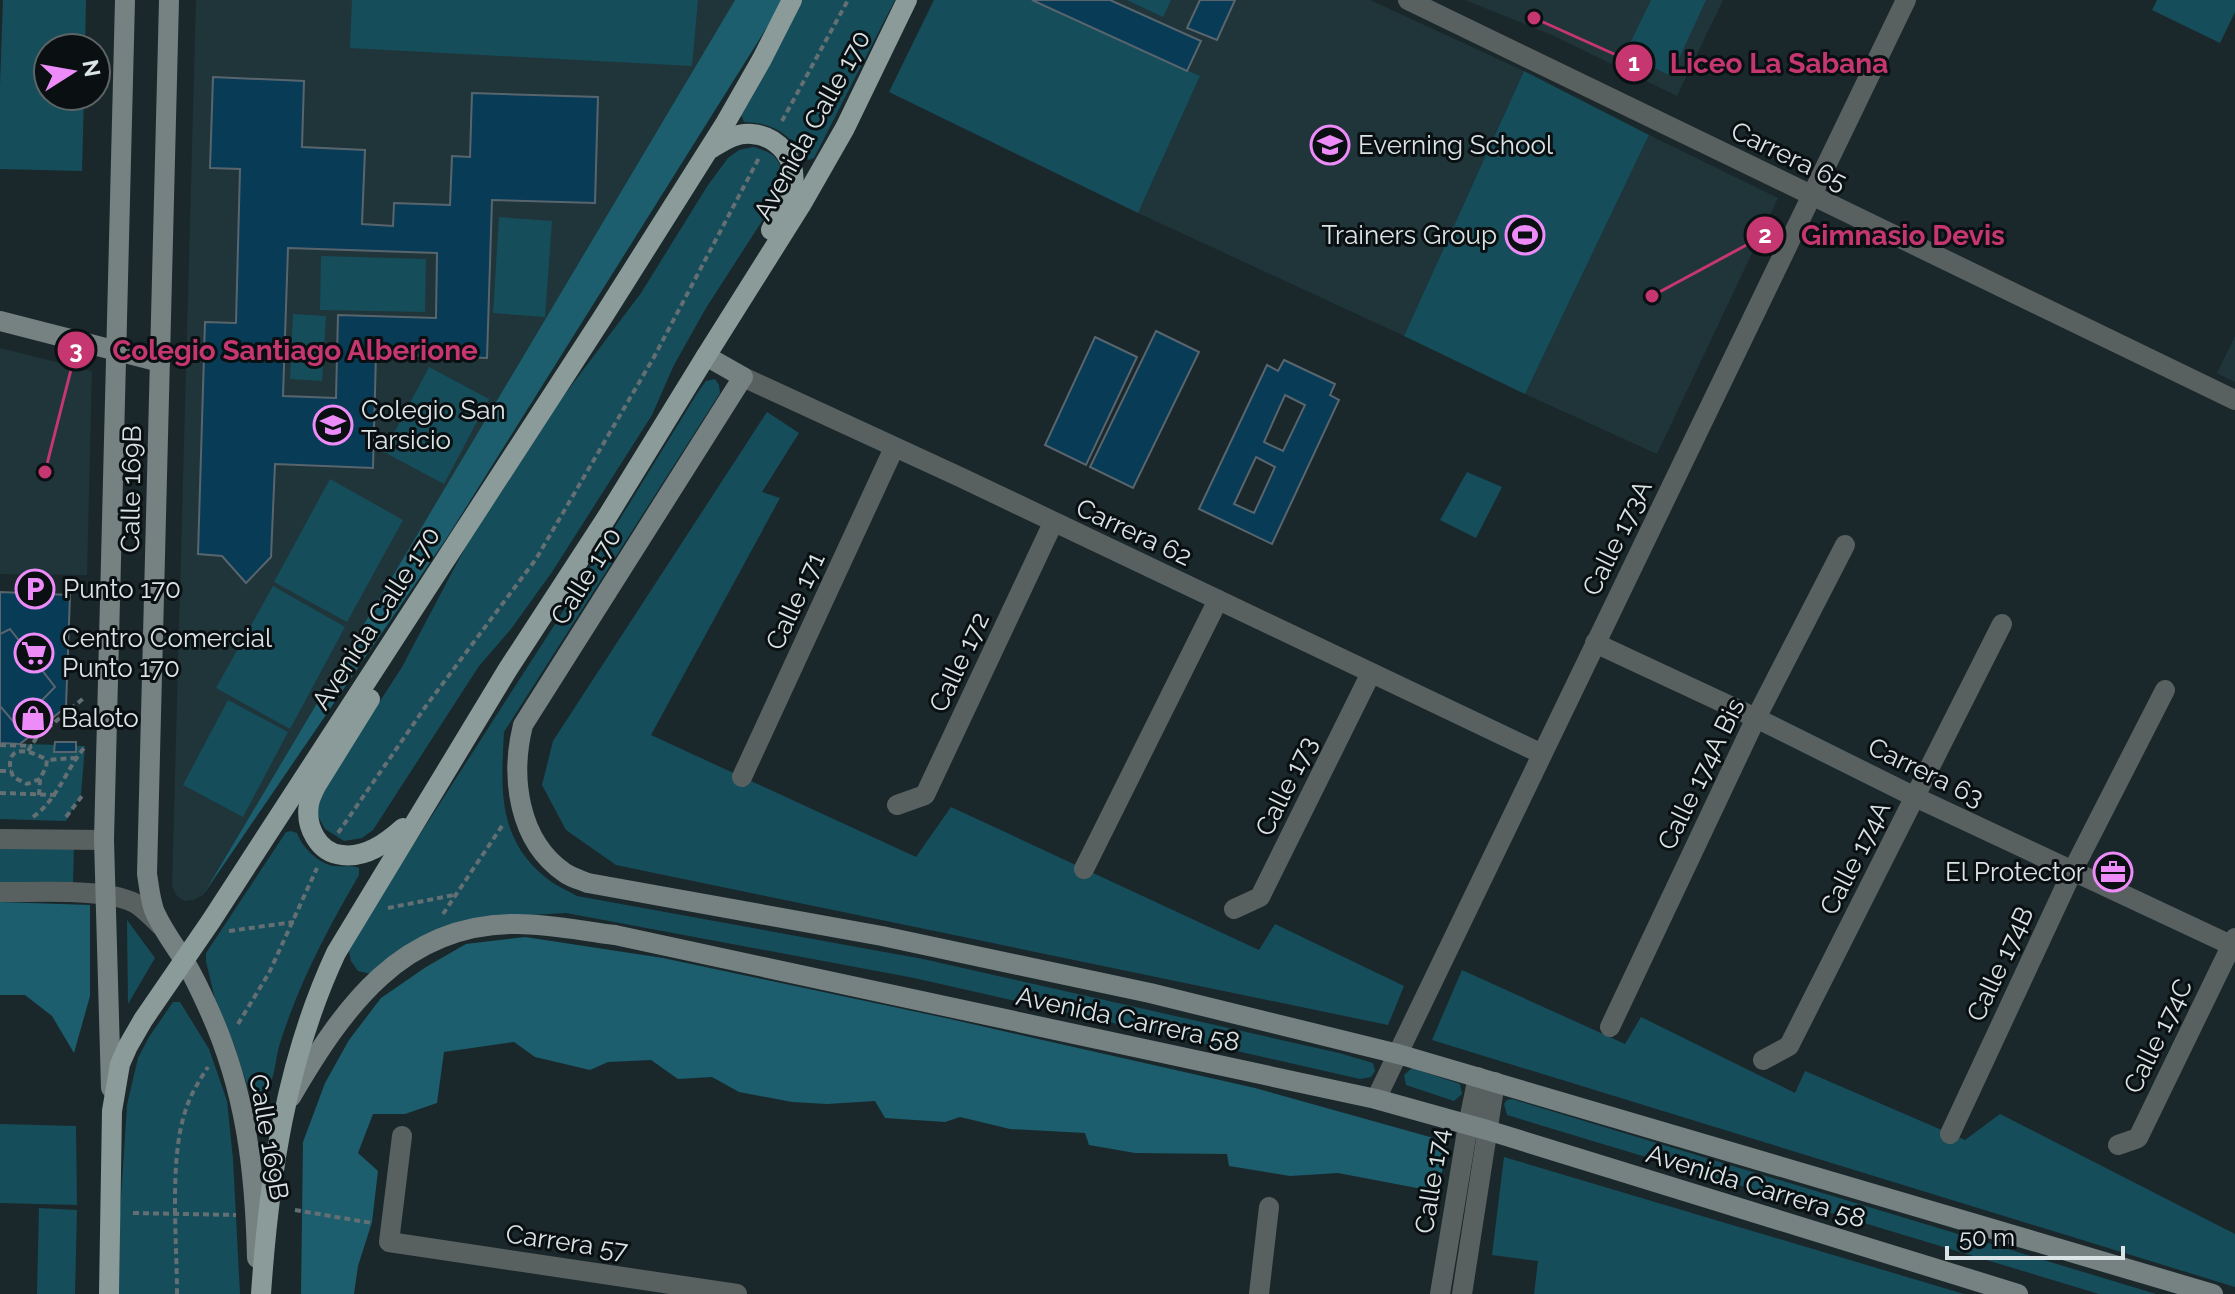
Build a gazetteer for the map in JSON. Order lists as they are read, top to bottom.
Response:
{
  "streets": {
    "main road": ["Avenida Calle 170"],
    "street": [
      "Carrera 65",
      "Calle 169B",
      "Carrera 62",
      "Calle 173A",
      "Calle 170",
      "Calle 171",
      "Calle 172",
      "Carrera 63",
      "Calle 174A Bis",
      "Calle 173",
      "Calle 174A",
      "Calle 174B",
      "Avenida Carrera 58",
      "Calle 174C",
      "Calle 174",
      "Carrera 57"
    ]
  },
  "crossings": [
    ["Avenida Calle 170", "Calle 169B"],
    ["Avenida Calle 170", "Carrera 62"],
    ["Avenida Calle 170", "Avenida Carrera 58"],
    ["Carrera 65", "Calle 173A"],
    ["Carrera 62", "Calle 173A"],
    ["Carrera 62", "Calle 170"],
    ["Carrera 62", "Calle 171"],
    ["Carrera 62", "Calle 172"],
    ["Carrera 62", "Calle 173"],
    ["Calle 173A", "Carrera 63"],
    ["Calle 173A", "Avenida Carrera 58"],
    ["Calle 170", "Avenida Carrera 58"],
    ["Carrera 63", "Calle 174A Bis"],
    ["Carrera 63", "Calle 174A"],
    ["Carrera 63", "Calle 174B"],
    ["Carrera 63", "Calle 174C"],
    ["Avenida Carrera 58", "Calle 174"]
  ],
  "places": {
    "other": ["Liceo La Sabana", "Gimnasio Devis", "Colegio Santiago Alberione"],
    "school or university": ["Everning School", "Colegio San Tarsicio"],
    "sports": ["Trainers Group"],
    "parking": ["Punto 170"],
    "supermarket": ["Centro Comercial Punto 170"],
    "shop": ["Baloto"],
    "office": ["El Protector"]
  },
  "scale_bar": "50 m",
  "north": "right"
}
